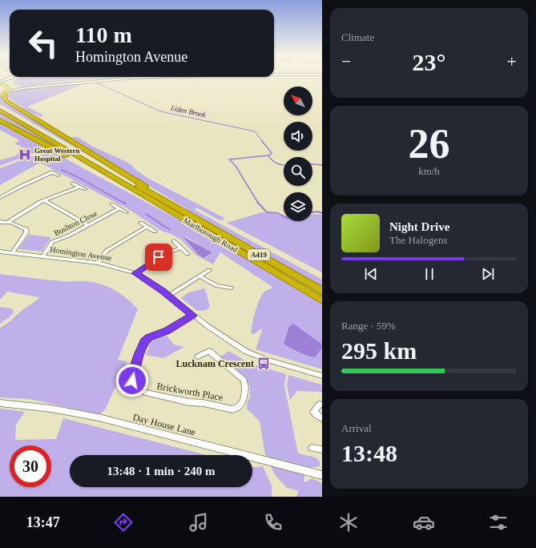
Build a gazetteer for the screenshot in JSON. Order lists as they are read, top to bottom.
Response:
{
  "streets": {
    "highway": ["Marlborough Road", "A419"],
    "street": [
      "Bushton Close",
      "Homington Avenue",
      "Brickworth Place",
      "Day House Lane"
    ]
  },
  "crossings": [
    ["Bushton Close", "Homington Avenue"],
    ["Marlborough Road", "A419"],
    ["Homington Avenue", "Brickworth Place"]
  ],
  "water": ["Liden Brook"],
  "places": {
    "hospital": ["Great Western Hospital"],
    "bus stop": ["Lucknam Crescent"]
  },
  "north": "top left",
  "page": {
    "tile": [
      "Climate",
      ["26", "km/h"],
      ["Range · 59%", "295 km"],
      ["Arrival", "13:48"]
    ],
    "turn": ["110 m", "Homington Avenue"],
    "heat": ["−", "23°", "+"],
    "song": ["Night Drive", "The Halogens"],
    "limit": "30",
    "trip": "13:48 · 1 min · 240 m",
    "tabs": "13:47"
  }
}
